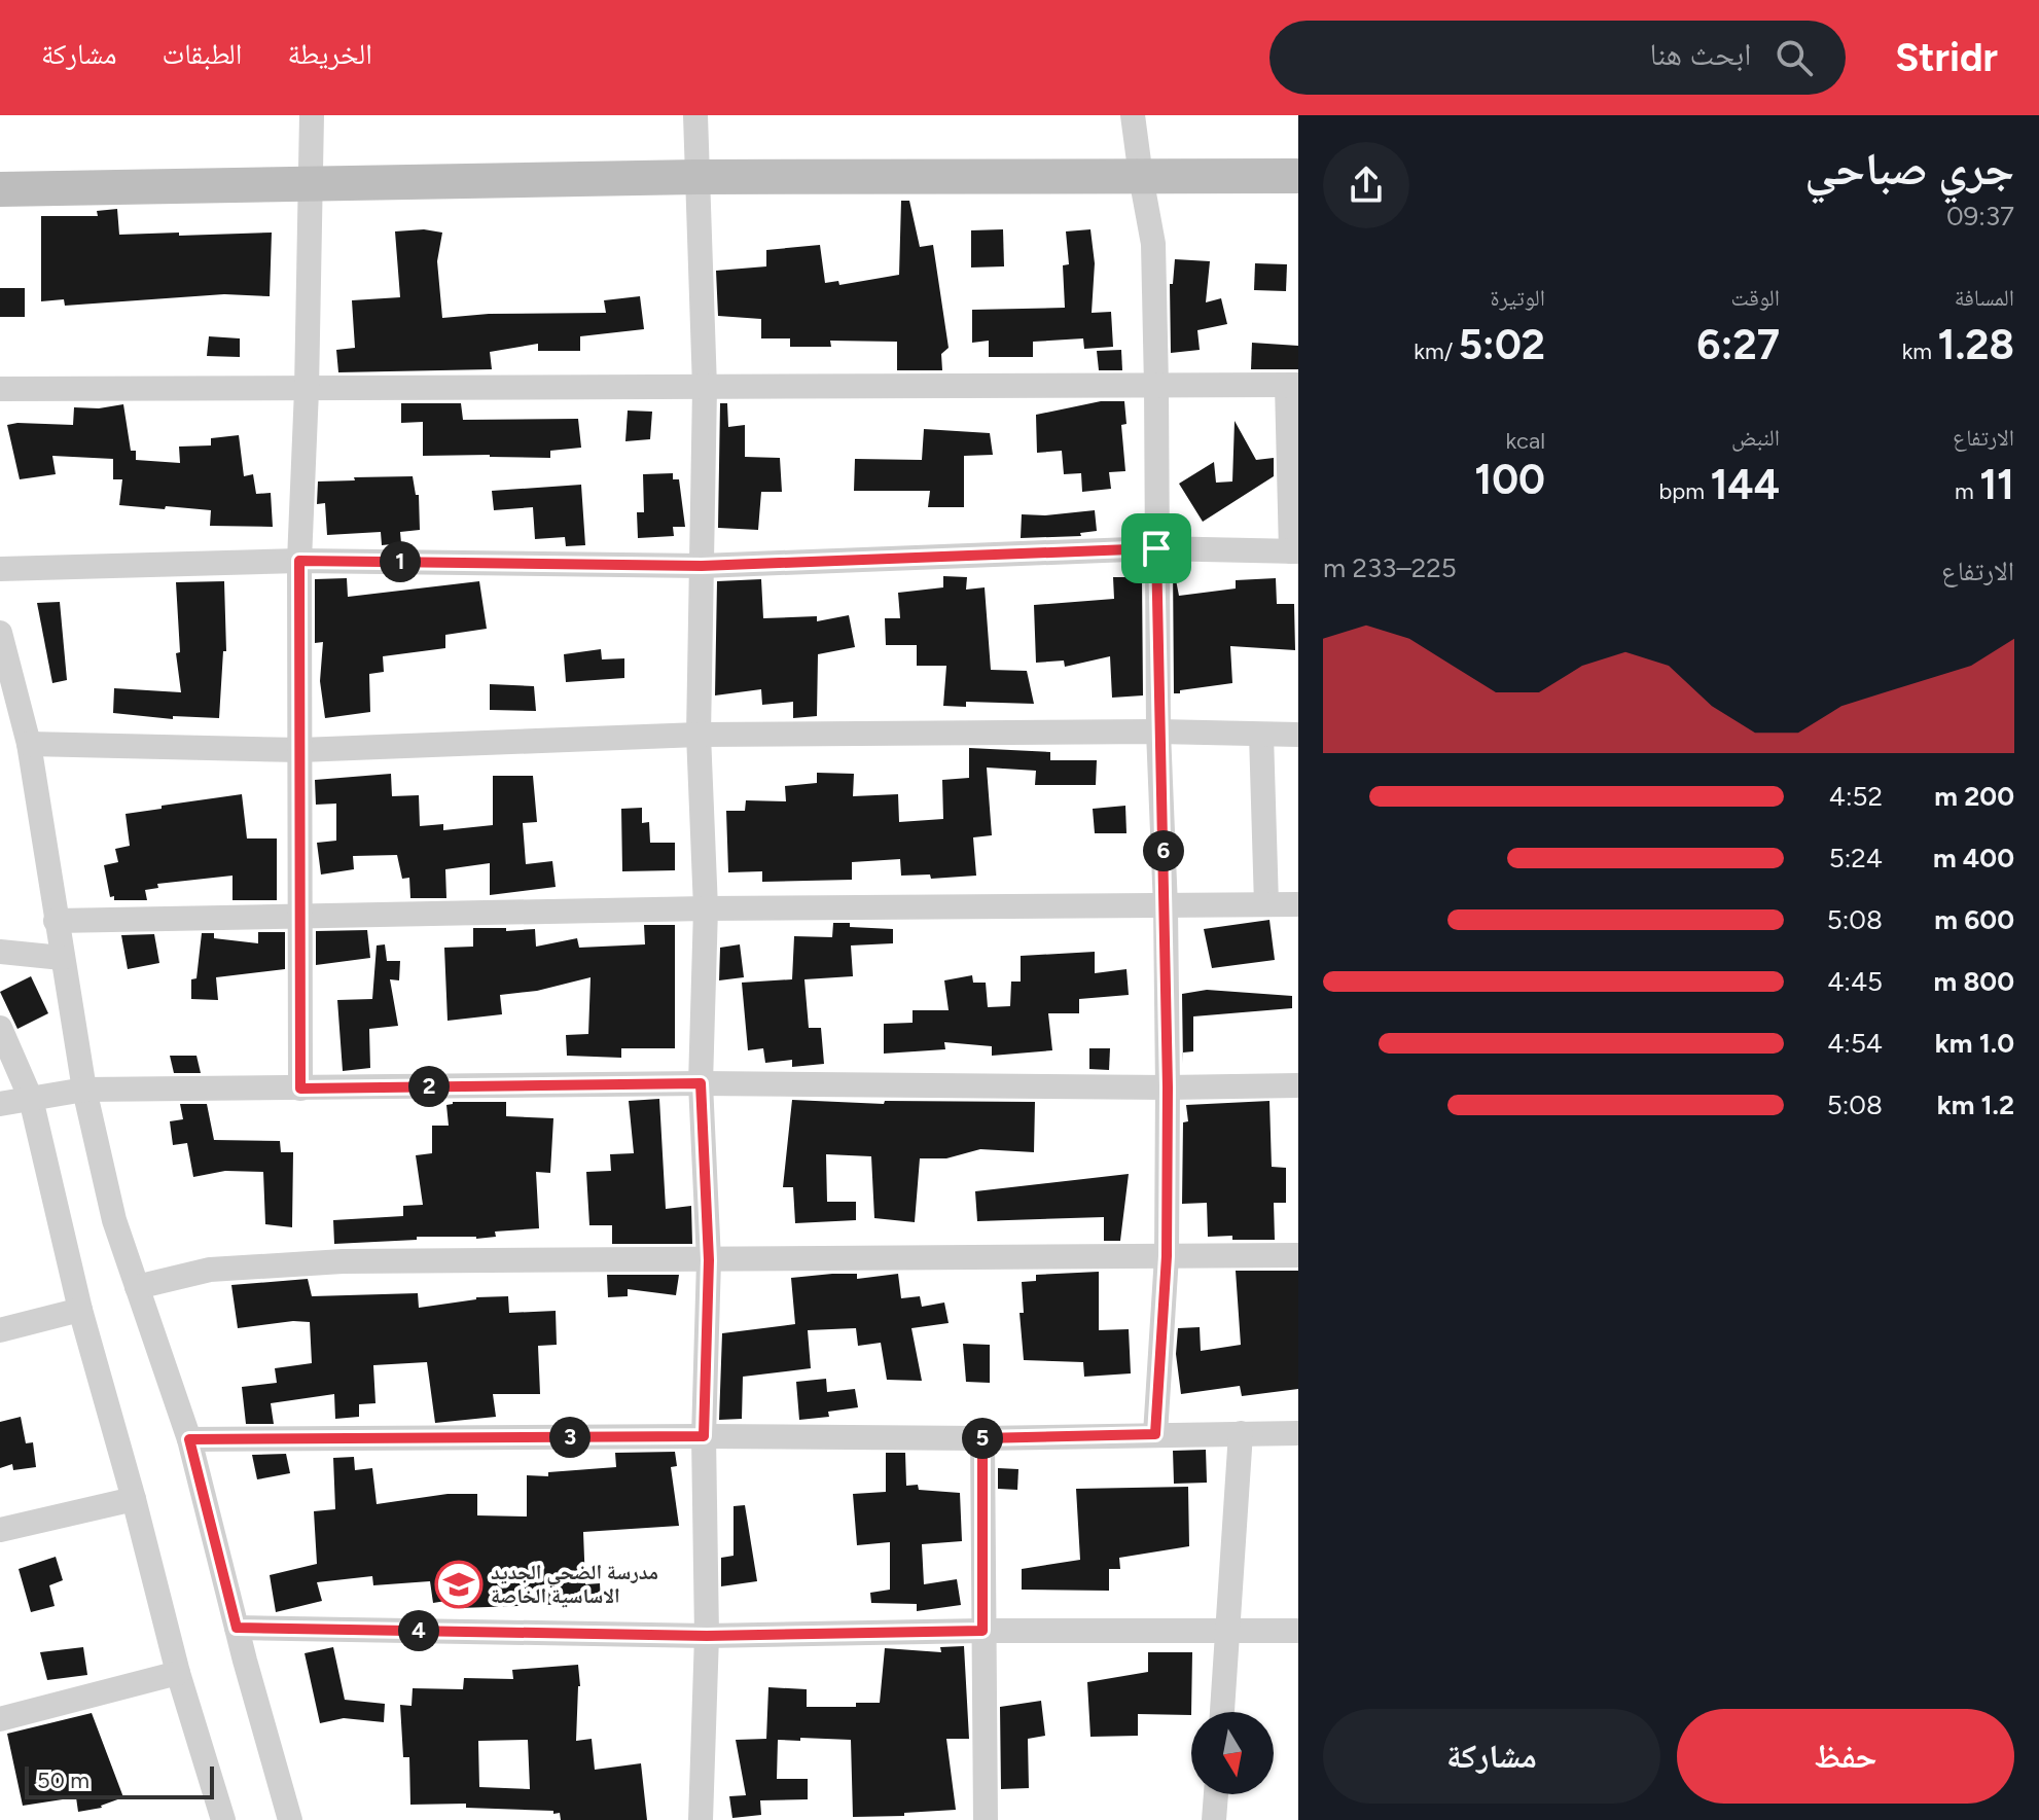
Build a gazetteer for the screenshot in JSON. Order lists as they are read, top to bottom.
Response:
{
  "places": {
    "school or university": ["مدرسة الضحي الجديد الاساسية الخاصة"]
  },
  "scale_bar": "50 m",
  "north": "bottom",
  "page": {
    "header": "Stridr",
    "search": "ابحث هنا",
    "nav": ["الخريطة", "الطبقات", "مشاركة"],
    "heading": ["جري صباحي", "09:37"],
    "stats": [
      ["المسافة", "1.28 km"],
      ["الوقت", "6:27"],
      ["الوتيرة", "5:02 /km"],
      ["الارتفاع", "11 m"],
      ["النبض", "144 bpm"],
      ["kcal", "100"]
    ],
    "chart": ["الارتفاع", "225–233 m"],
    "pins": [
      "1",
      "6",
      "2",
      "3",
      "5",
      "4"
    ],
    "list": [
      {
        "name": "200 m",
        "note": "4:52"
      },
      {
        "name": "400 m",
        "note": "5:24"
      },
      {
        "name": "600 m",
        "note": "5:08"
      },
      {
        "name": "800 m",
        "note": "4:45"
      },
      {
        "name": "1.0 km",
        "note": "4:54"
      },
      {
        "name": "1.2 km",
        "note": "5:08"
      }
    ],
    "buttons": ["حفظ", "مشاركة"],
    "scale": "50 m"
  }
}
